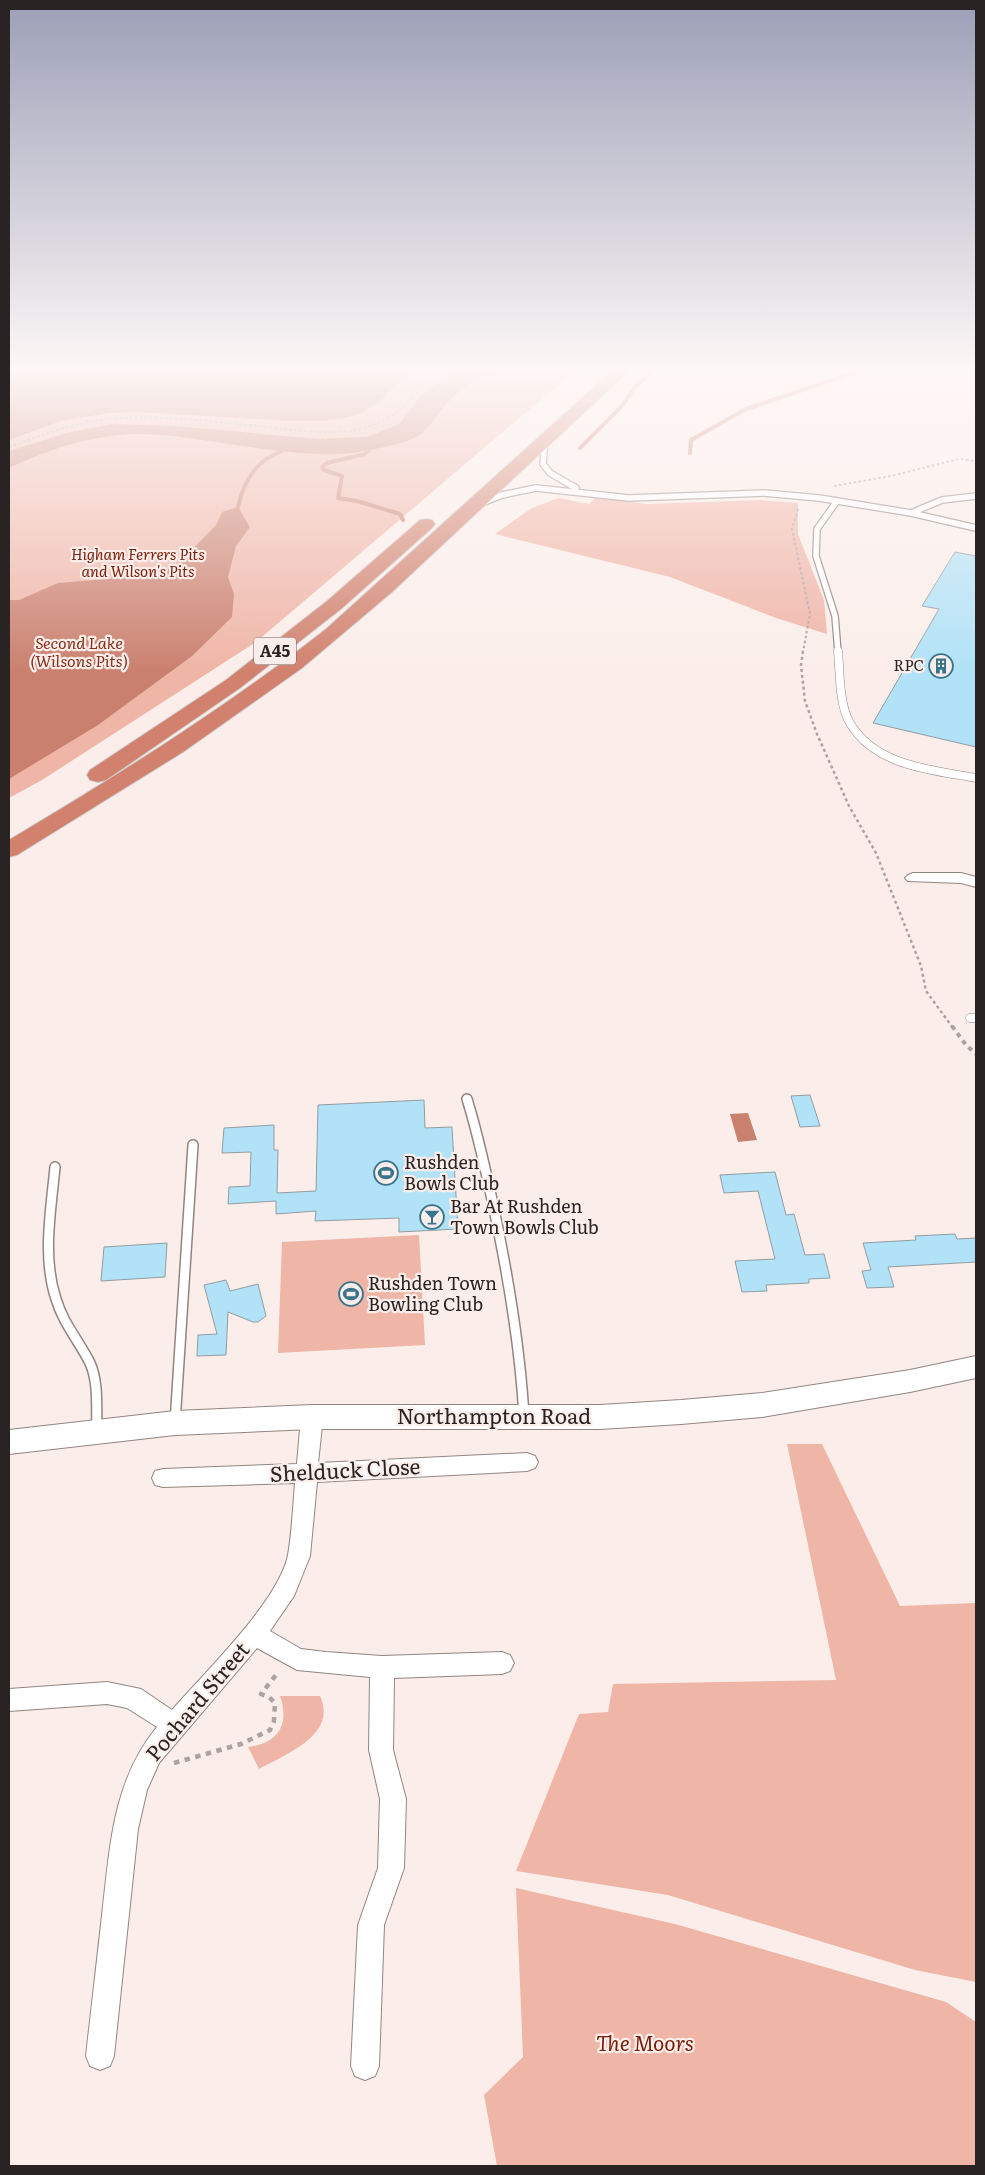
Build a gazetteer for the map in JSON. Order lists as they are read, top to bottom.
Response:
{
  "streets": {
    "highway": ["A45"],
    "main road": ["Northampton Road"],
    "street": ["Shelduck Close", "Pochard Street"]
  },
  "crossings": [
    ["Northampton Road", "Pochard Street"],
    ["Shelduck Close", "Pochard Street"]
  ],
  "water": ["Second Lake (Wilsons Pits)"],
  "parks": ["Higham Ferrers Pits and Wilson's Pits", "The Moors"],
  "places": {
    "building": ["RPC"],
    "sports": ["Rushden Bowls Club", "Rushden Town Bowling Club"],
    "bar": ["Bar At Rushden Town Bowls Club"]
  }
}
